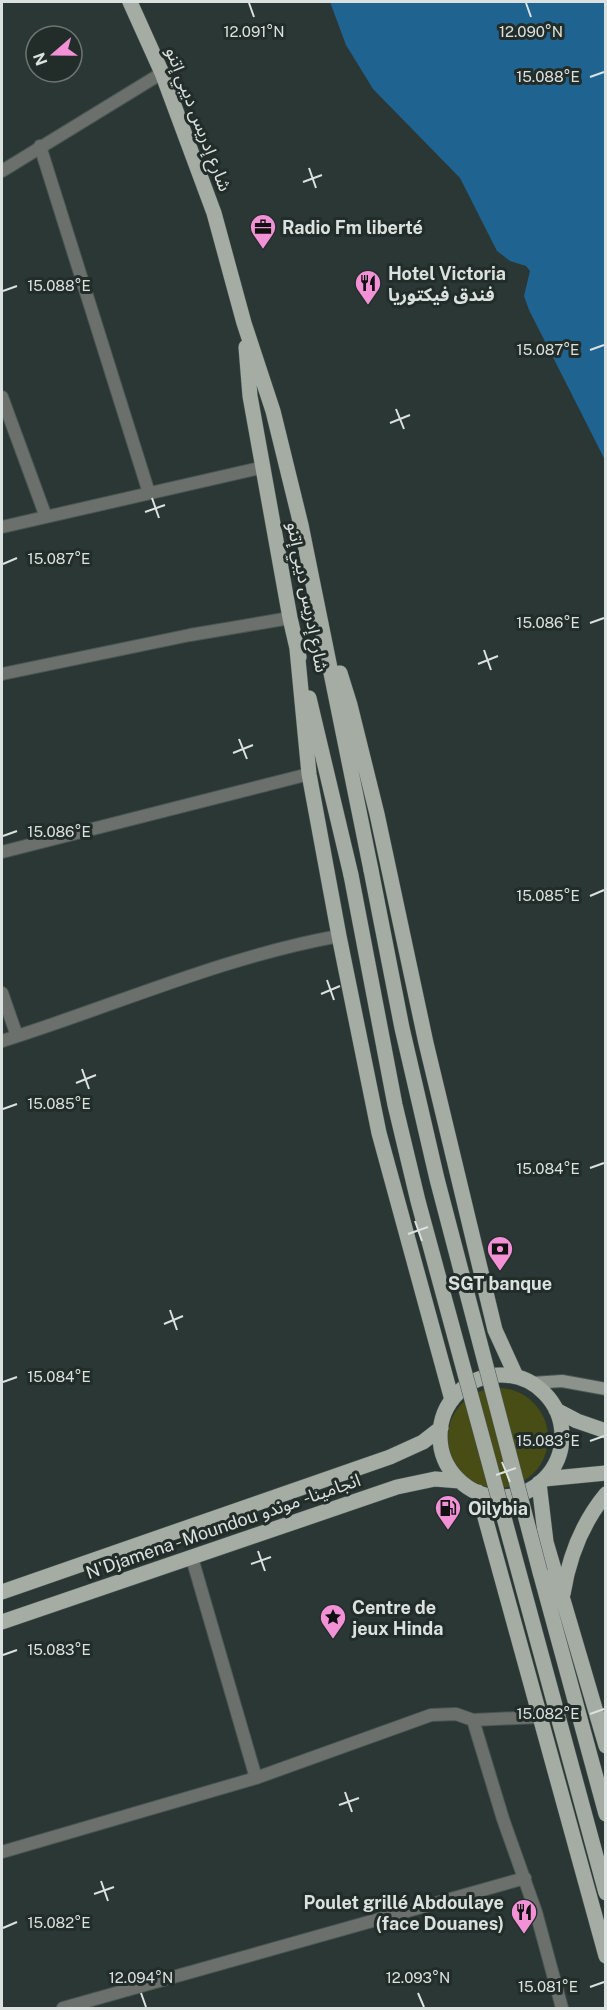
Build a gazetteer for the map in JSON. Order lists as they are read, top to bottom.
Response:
{
  "streets": {
    "main road": ["شارع إدريس ديبي إتنو", "N'Djamena - Moundou انجامينا - موندو"]
  },
  "places": {
    "office": ["Radio Fm liberté"],
    "restaurant": ["Hotel Victoria فندق فيكتوريا", "Poulet grillé Abdoulaye (face Douanes)"],
    "bank": ["SGT banque"],
    "fuel station": ["Oilybia"],
    "place": ["Centre de jeux Hinda"]
  },
  "north": "left",
  "coordinates": [
    "12.091°N",
    "12.090°N",
    "15.088°E",
    "15.087°E",
    "15.086°E",
    "15.085°E",
    "15.084°E",
    "15.083°E",
    "15.082°E",
    "12.094°N",
    "12.093°N",
    "15.081°E"
  ]
}
